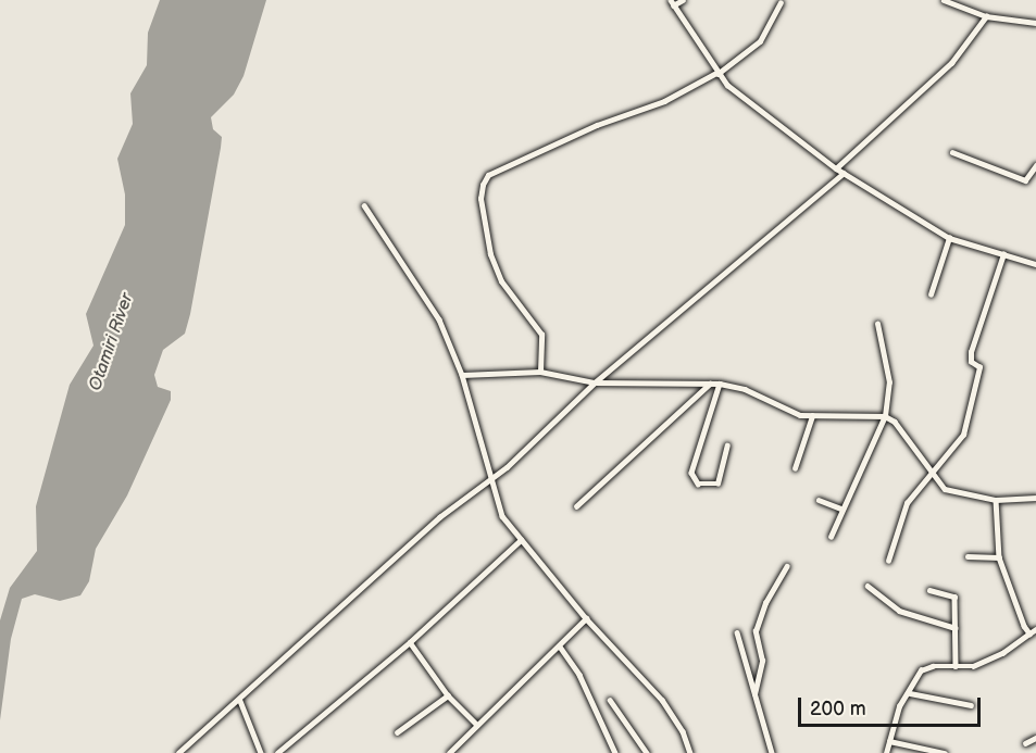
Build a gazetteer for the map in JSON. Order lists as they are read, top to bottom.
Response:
{
  "water": ["Otamiri River"],
  "scale_bar": "200 m"
}
